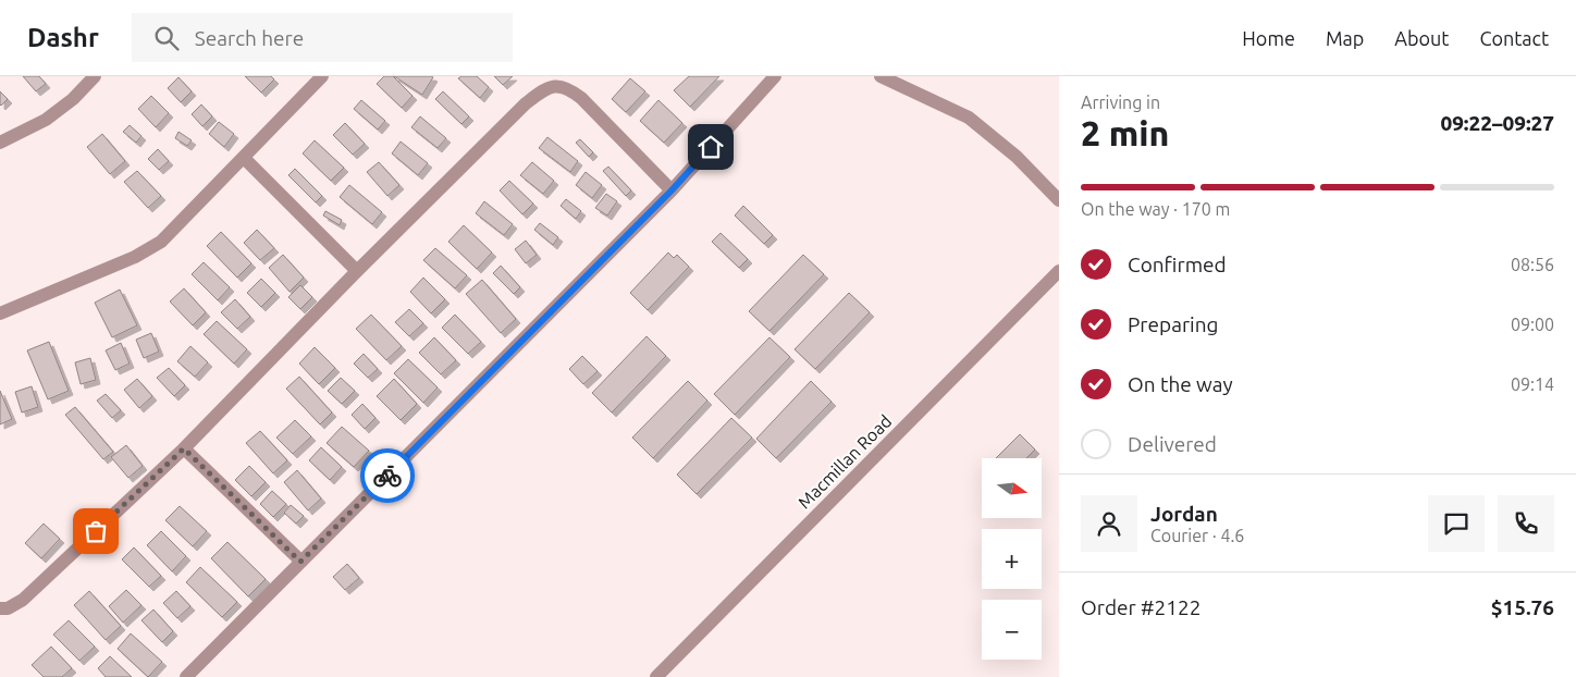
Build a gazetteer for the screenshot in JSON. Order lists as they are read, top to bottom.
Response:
{
  "streets": {
    "street": ["Macmillan Road"]
  },
  "north": "right",
  "page": {
    "header": "Dashr",
    "search": "Search here",
    "nav": [
      "Home",
      "Map",
      "About",
      "Contact"
    ],
    "heading": ["2 min", "Arriving in", "09:22–09:27"],
    "panel": [
      "Jordan",
      "Courier · 4.6",
      "Order #2122",
      "$15.76"
    ],
    "bar": "On the way · 170 m",
    "list": [
      ["Confirmed", "08:56"],
      ["Preparing", "09:00"],
      ["On the way", "09:14"],
      "Delivered"
    ],
    "map_buttons": ["+", "−"]
  }
}
